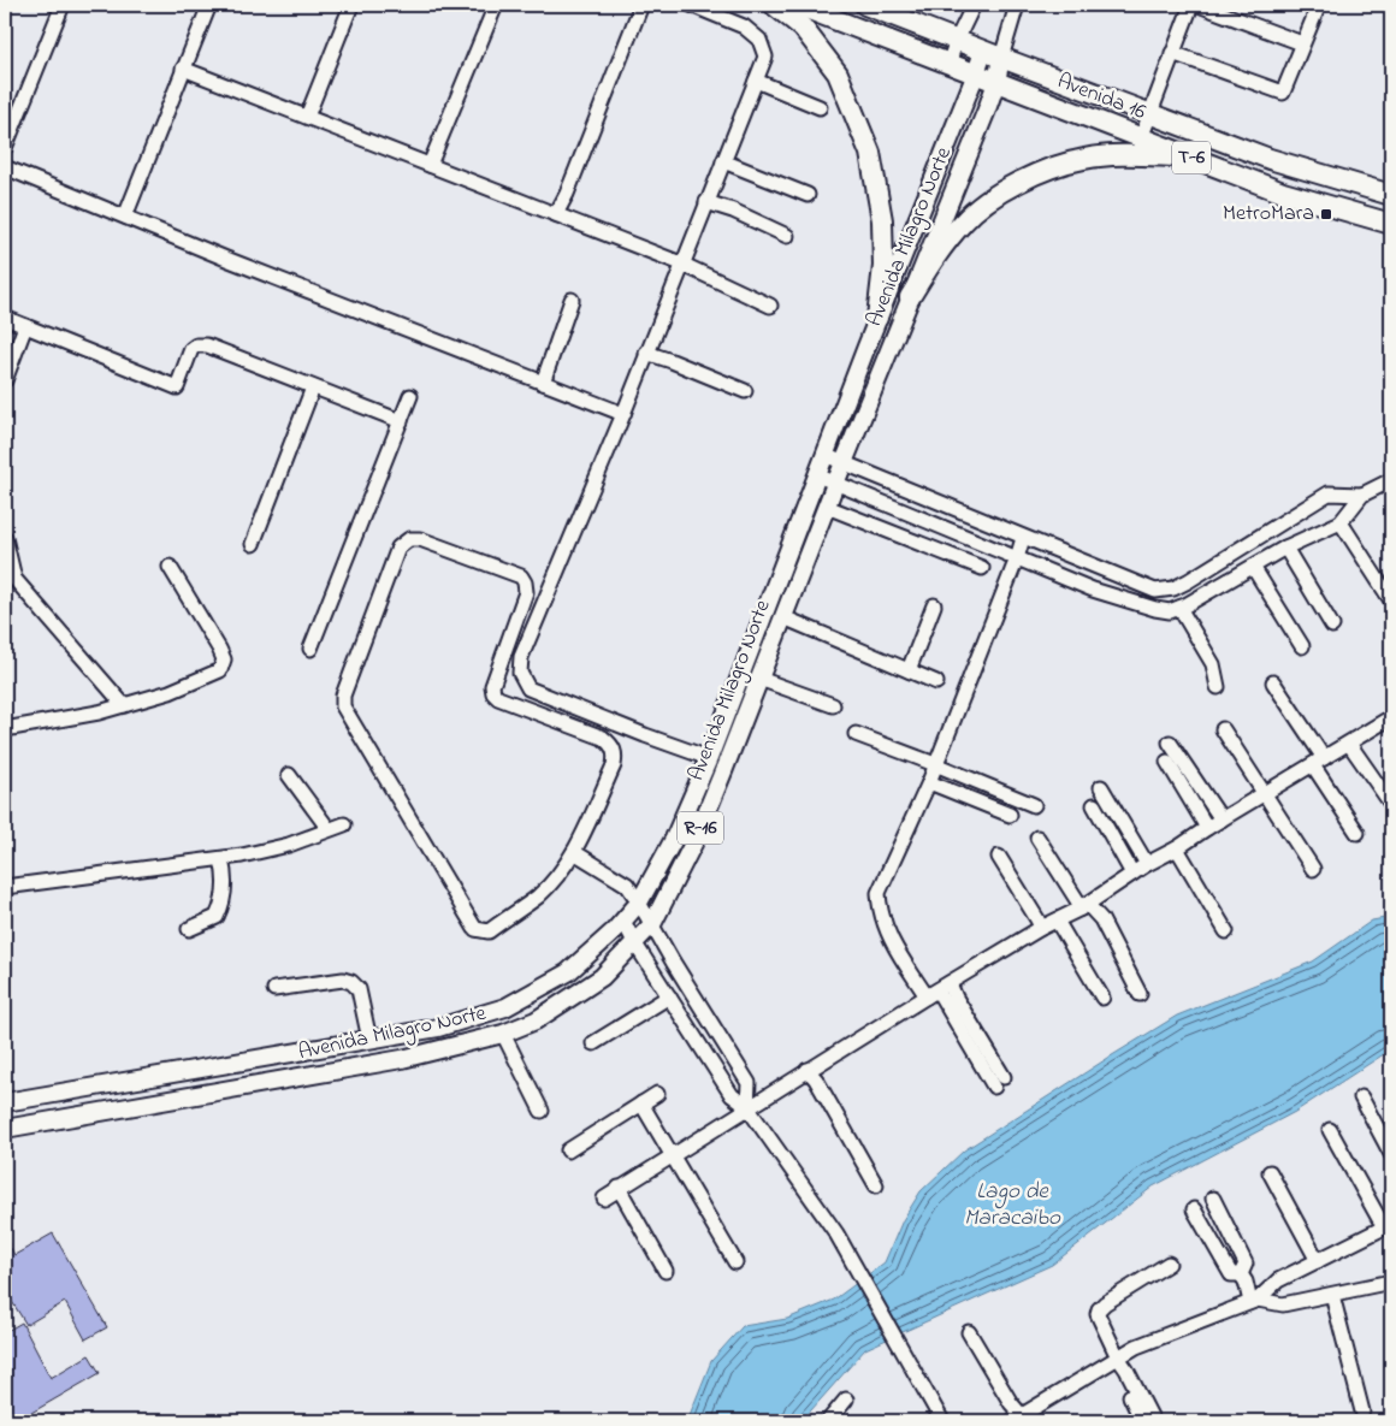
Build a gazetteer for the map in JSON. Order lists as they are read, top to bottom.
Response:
{
  "streets": {
    "highway": ["Avenida 16", "T-6"],
    "main road": ["Avenida Milagro Norte", "R-16"]
  },
  "crossings": [
    ["Avenida 16", "Avenida Milagro Norte"]
  ],
  "water": ["Lago de Maracaibo"],
  "places": {
    "transit": ["MetroMara"]
  }
}
